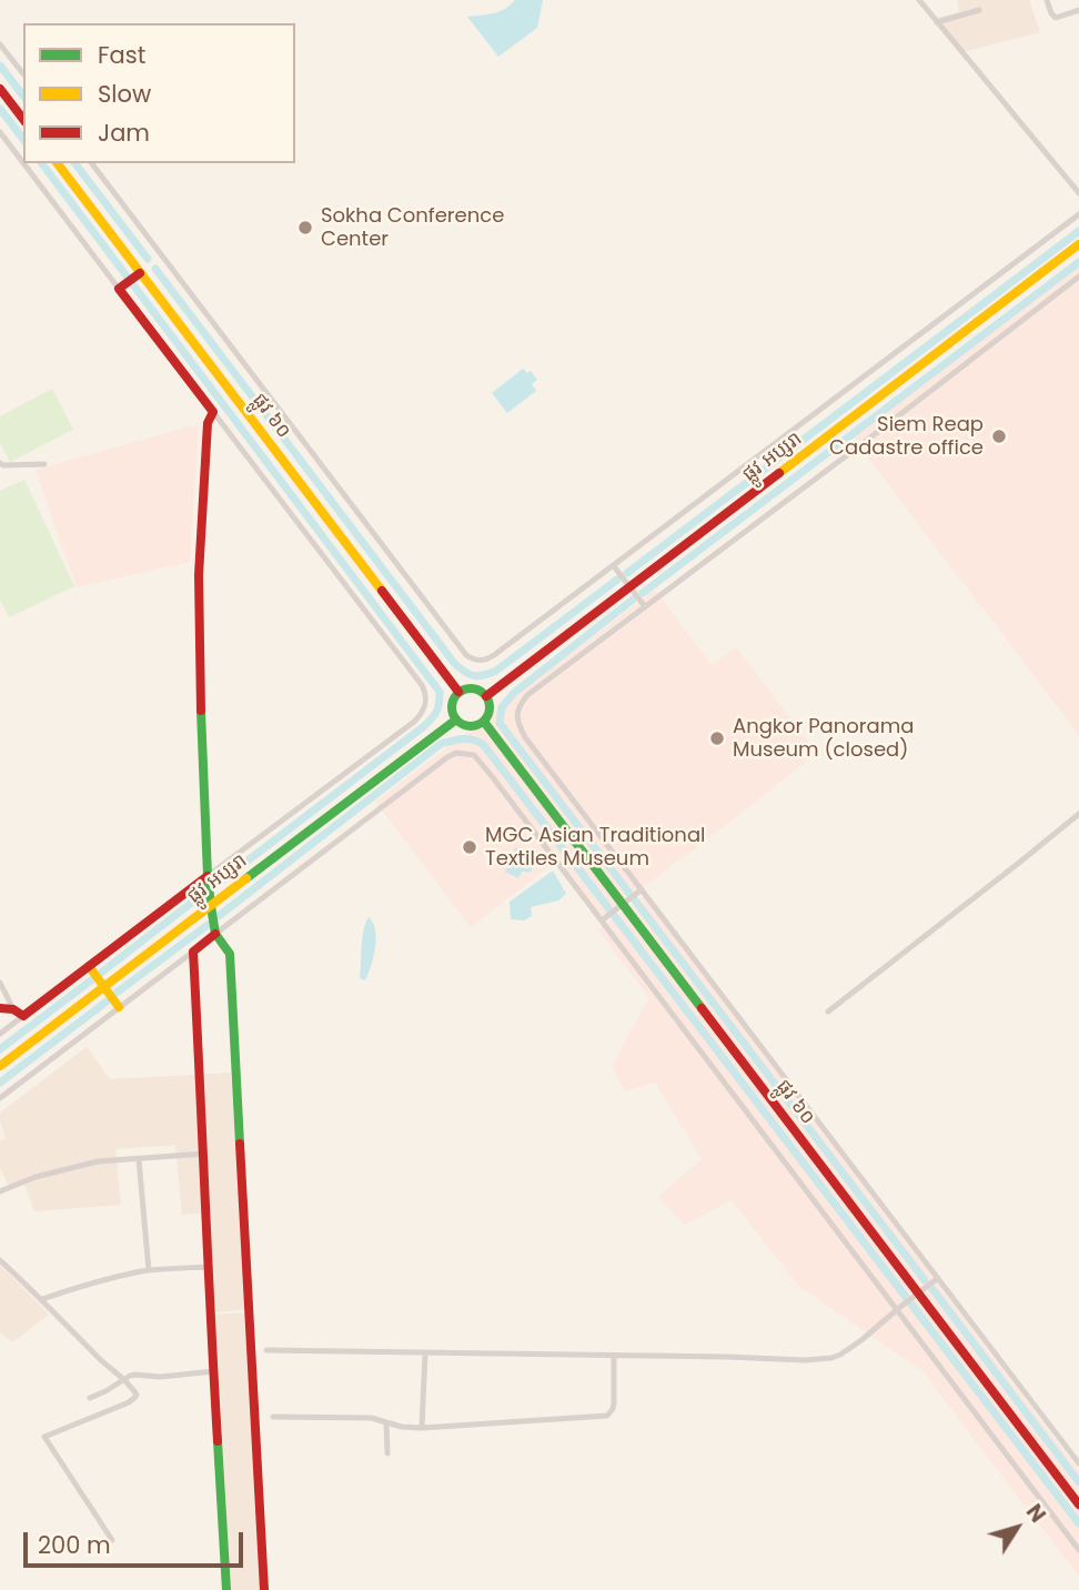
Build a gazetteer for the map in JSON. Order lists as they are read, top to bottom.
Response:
{
  "streets": {
    "street": ["ផ្លូវ ៦០", "ផ្លូវ អប្សរា"]
  },
  "crossings": [
    ["ផ្លូវ ៦០", "ផ្លូវ អប្សរា"]
  ],
  "places": [
    "Sokha Conference Center",
    "Siem Reap Cadastre office",
    "Angkor Panorama Museum (closed)",
    "MGC Asian Traditional Textiles Museum"
  ],
  "legend": ["Fast", "Slow", "Jam"],
  "scale_bar": "200 m",
  "north": "top right"
}
